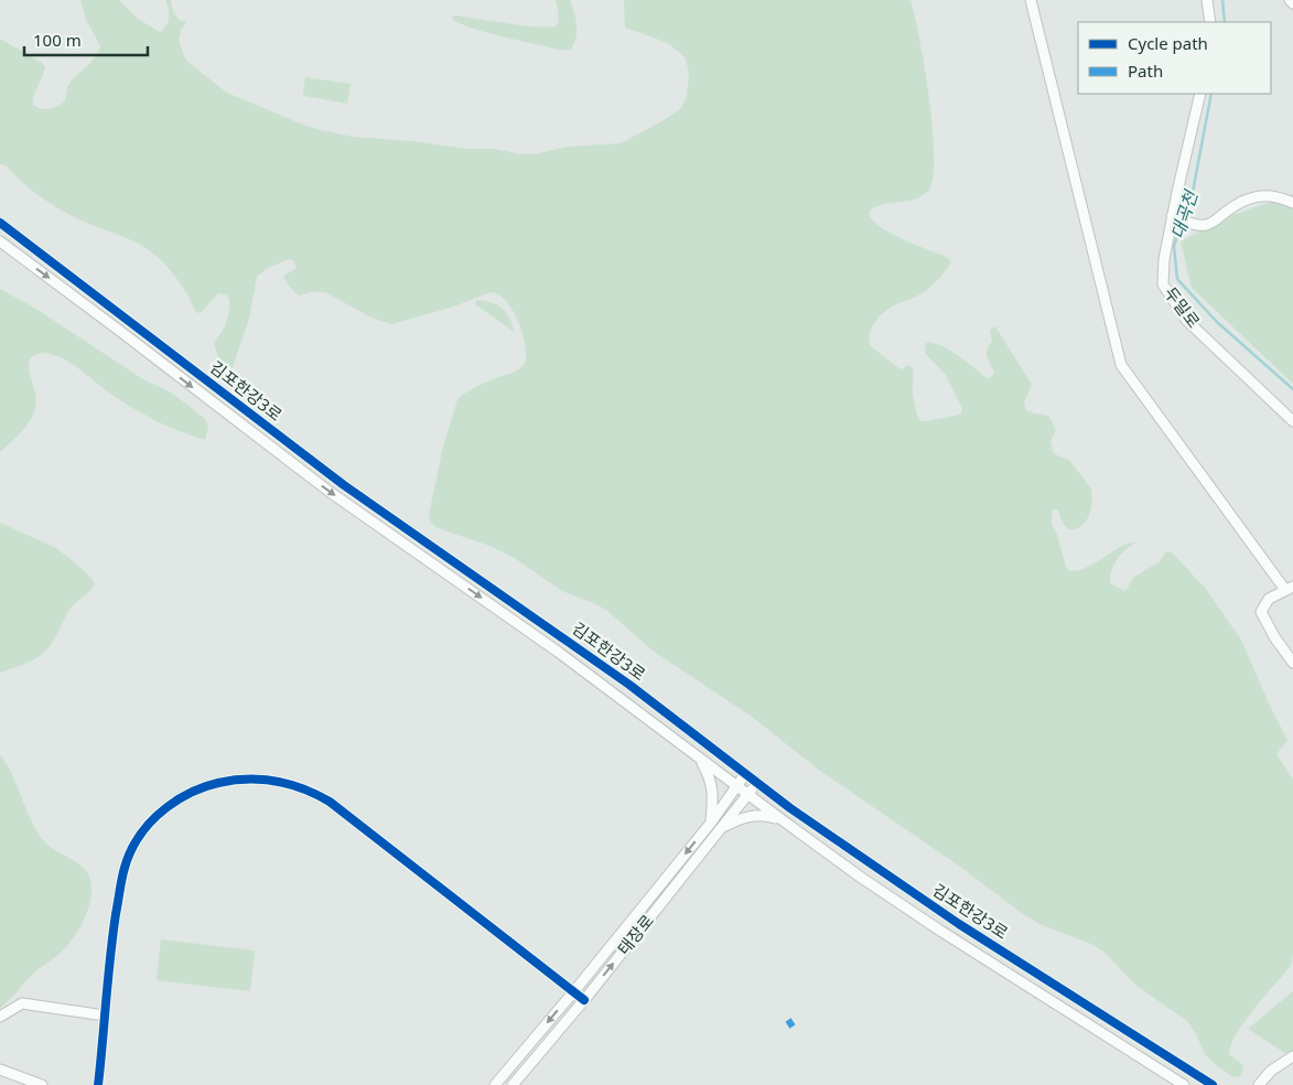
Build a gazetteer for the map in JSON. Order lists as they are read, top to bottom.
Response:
{
  "streets": {
    "street": ["두밀로", "김포한강3로", "태장로"]
  },
  "crossings": [
    ["김포한강3로", "태장로"]
  ],
  "water": ["대곡천"],
  "legend": ["Cycle path", "Path"],
  "scale_bar": "100 m"
}
